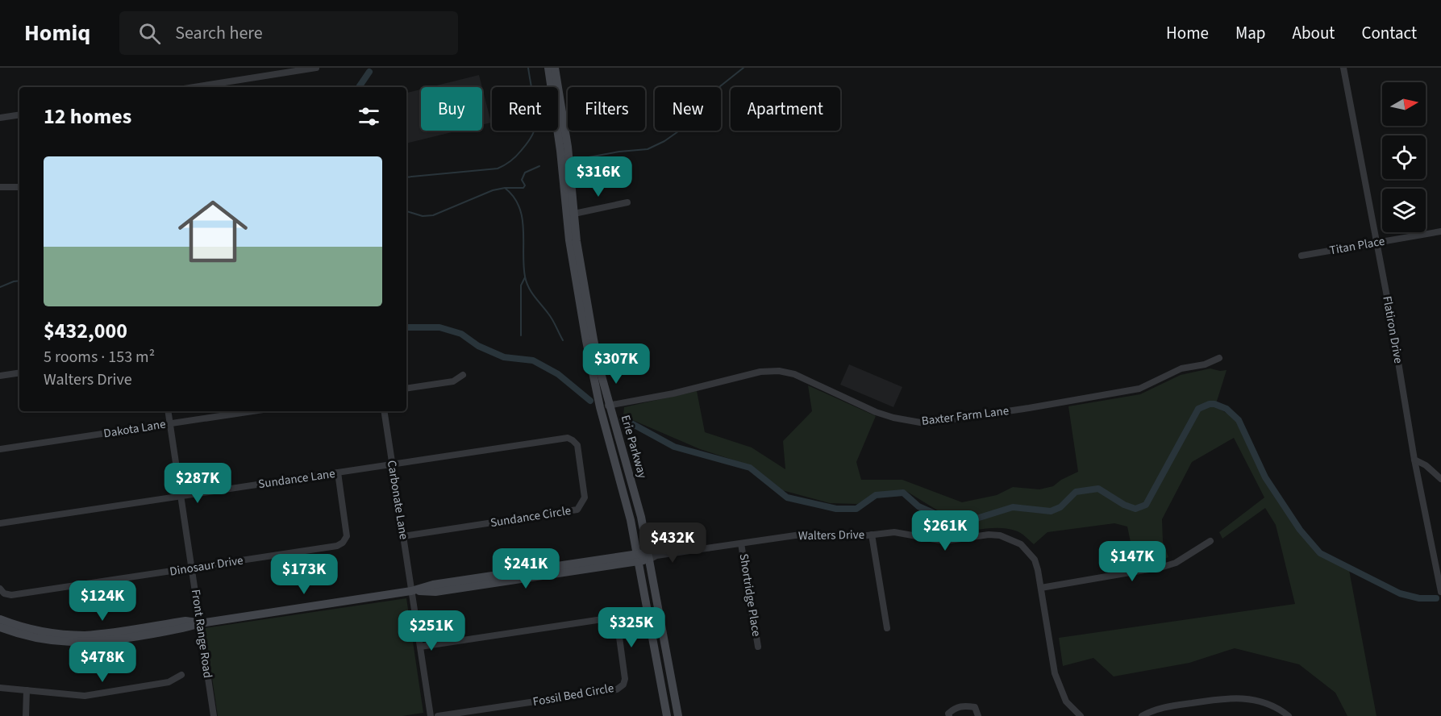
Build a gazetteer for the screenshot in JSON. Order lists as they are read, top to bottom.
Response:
{
  "streets": {
    "main road": ["Erie Parkway"],
    "street": [
      "Titan Place",
      "Flatiron Drive",
      "Baxter Farm Lane",
      "Dakota Lane",
      "Sundance Lane",
      "Carbonate Lane",
      "Sundance Circle",
      "Walters Drive",
      "Dinosaur Drive",
      "Shortridge Place",
      "Front Range Road",
      "Fossil Bed Circle"
    ]
  },
  "crossings": [
    ["Titan Place", "Flatiron Drive"],
    ["Baxter Farm Lane", "Erie Parkway"],
    ["Dakota Lane", "Front Range Road"],
    ["Erie Parkway", "Walters Drive"],
    ["Sundance Lane", "Carbonate Lane"],
    ["Sundance Lane", "Sundance Circle"],
    ["Sundance Lane", "Dinosaur Drive"],
    ["Sundance Lane", "Front Range Road"],
    ["Carbonate Lane", "Sundance Circle"],
    ["Carbonate Lane", "Fossil Bed Circle"],
    ["Walters Drive", "Shortridge Place"],
    ["Dinosaur Drive", "Front Range Road"]
  ],
  "north": "right",
  "page": {
    "header": "Homiq",
    "search": "Search here",
    "nav": [
      "Home",
      "Map",
      "About",
      "Contact"
    ],
    "chip": [
      "Buy",
      "Rent",
      "Filters",
      "New",
      "Apartment"
    ],
    "heading": "12 homes",
    "list": [
      {
        "name": "$432,000",
        "note": "5 rooms · 153 m² · Walters Drive"
      }
    ],
    "price": [
      "$316K",
      "$307K",
      "$287K",
      "$261K",
      "$432K",
      "$147K",
      "$241K",
      "$173K",
      "$124K",
      "$325K",
      "$251K",
      "$478K"
    ]
  }
}
